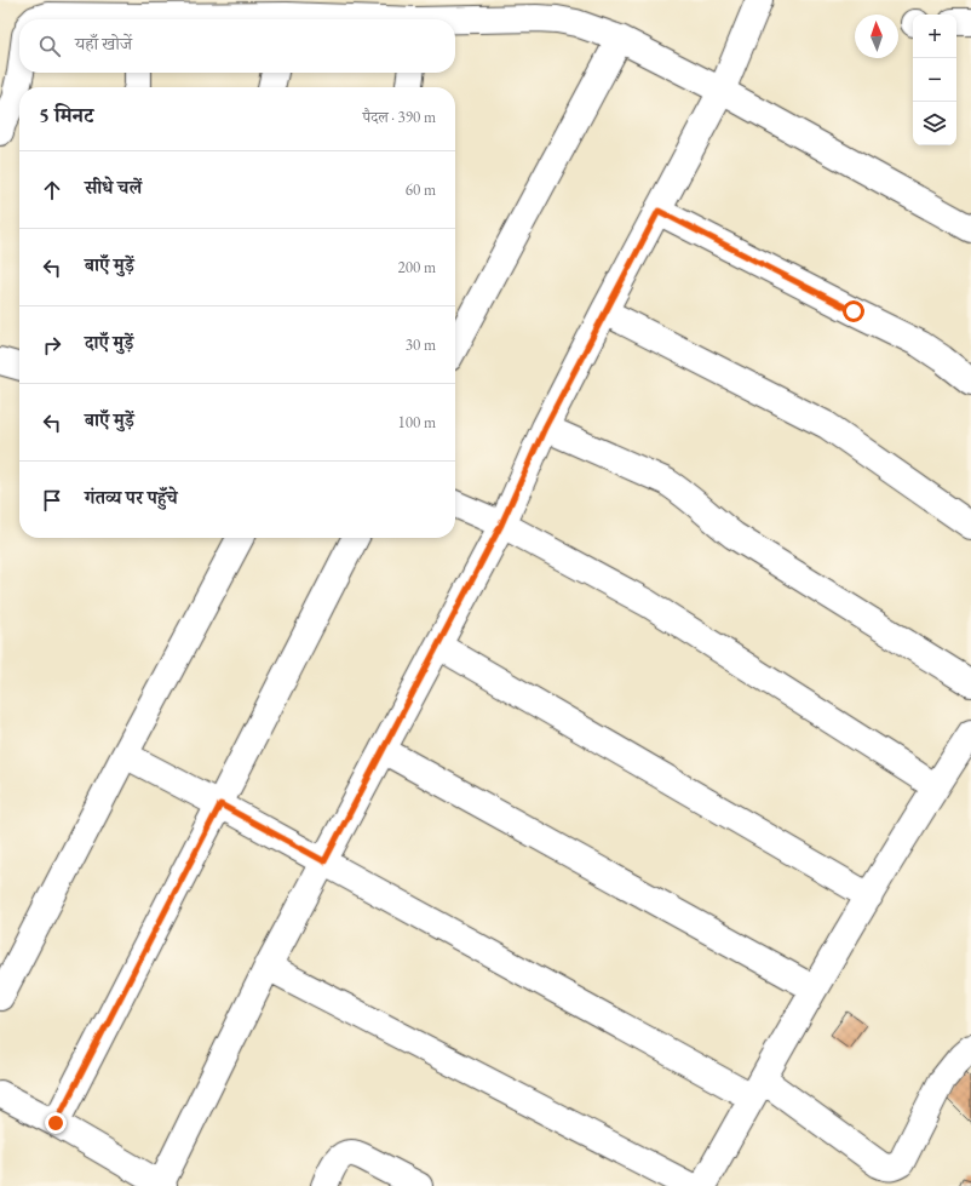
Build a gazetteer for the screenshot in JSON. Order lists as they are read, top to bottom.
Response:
{
  "north": "top",
  "page": {
    "map_buttons": ["+", "−"],
    "search": "यहाँ खोजें",
    "heading": ["5 मिनट", "पैदल · 390 m"],
    "list": [
      ["सीधे चलें", "60 m"],
      ["बाएँ मुड़ें", "200 m"],
      ["दाएँ मुड़ें", "30 m"],
      ["बाएँ मुड़ें", "100 m"],
      "गंतव्य पर पहुँचे"
    ]
  }
}
